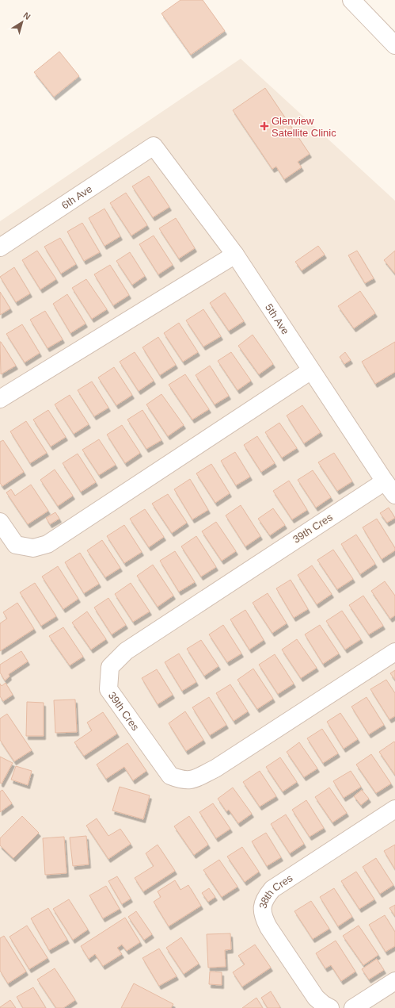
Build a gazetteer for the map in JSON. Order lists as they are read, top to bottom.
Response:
{
  "streets": {
    "street": [
      "6th Ave",
      "5th Ave",
      "39th Cres",
      "38th Cres"
    ]
  },
  "crossings": [
    ["6th Ave", "5th Ave"],
    ["5th Ave", "39th Cres"]
  ],
  "places": {
    "health": ["Glenview Satellite Clinic"]
  },
  "north": "top right"
}
